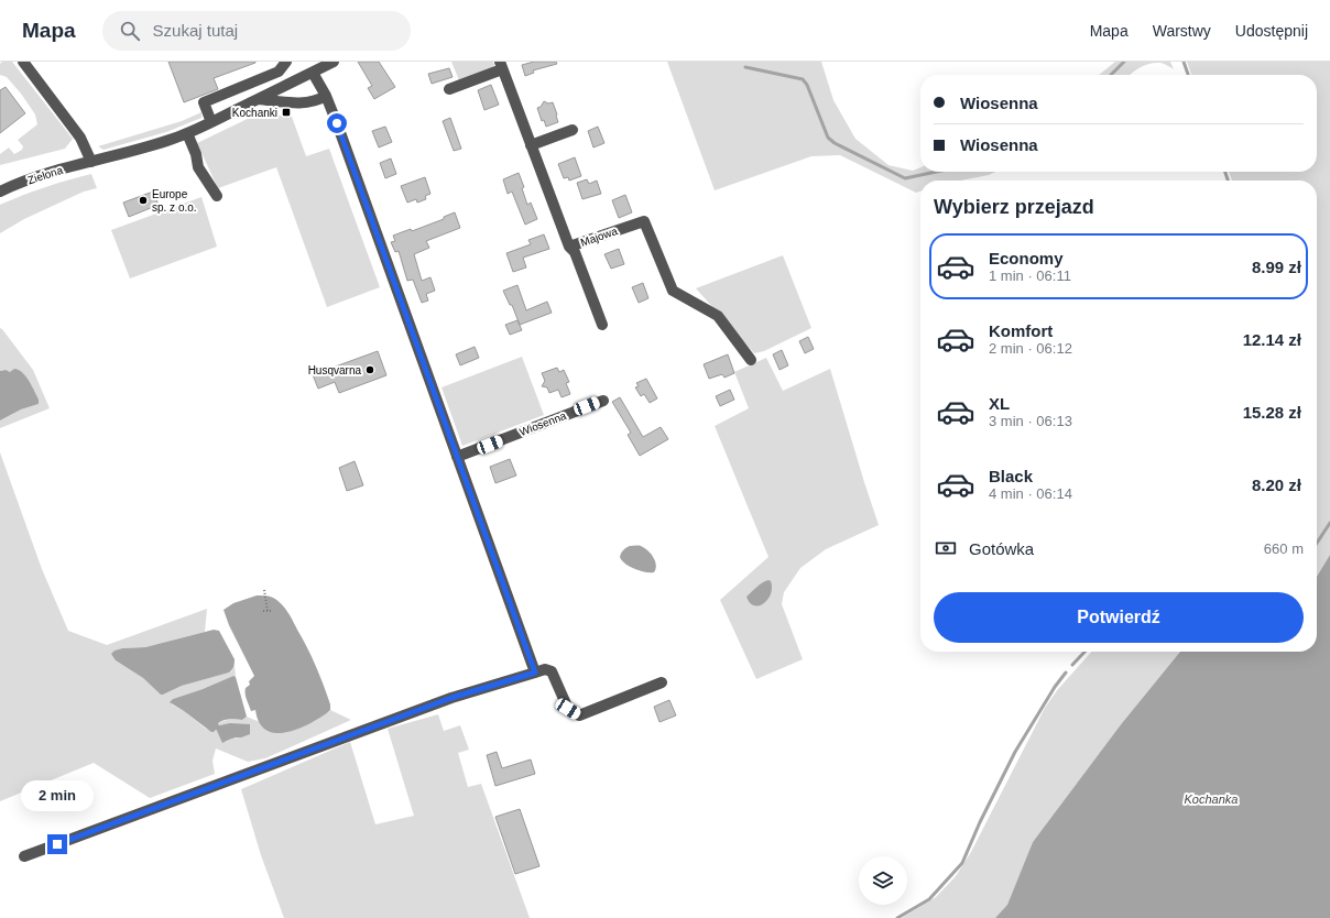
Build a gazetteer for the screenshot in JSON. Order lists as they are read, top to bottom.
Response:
{
  "streets": {
    "street": ["Zielona", "Majowa", "Wiosenna"]
  },
  "water": ["Kochanka"],
  "places": {
    "transit": ["Kochanki"],
    "other": ["Europe sp. z o.o.", "Husqvarna"]
  },
  "page": {
    "header": "Mapa",
    "search": "Szukaj tutaj",
    "nav": ["Mapa", "Warstwy", "Udostępnij"],
    "banner": ["Wiosenna", "Wiosenna"],
    "heading": "Wybierz przejazd",
    "list": [
      {
        "name": "Economy",
        "note": "1 min · 06:11",
        "value": "8.99 zł"
      },
      {
        "name": "Komfort",
        "note": "2 min · 06:12",
        "value": "12.14 zł"
      },
      {
        "name": "XL",
        "note": "3 min · 06:13",
        "value": "15.28 zł"
      },
      {
        "name": "Black",
        "note": "4 min · 06:14",
        "value": "8.20 zł"
      }
    ],
    "pay": ["Gotówka", "660 m"],
    "buttons": "Potwierdź",
    "bubble": "2 min"
  }
}
